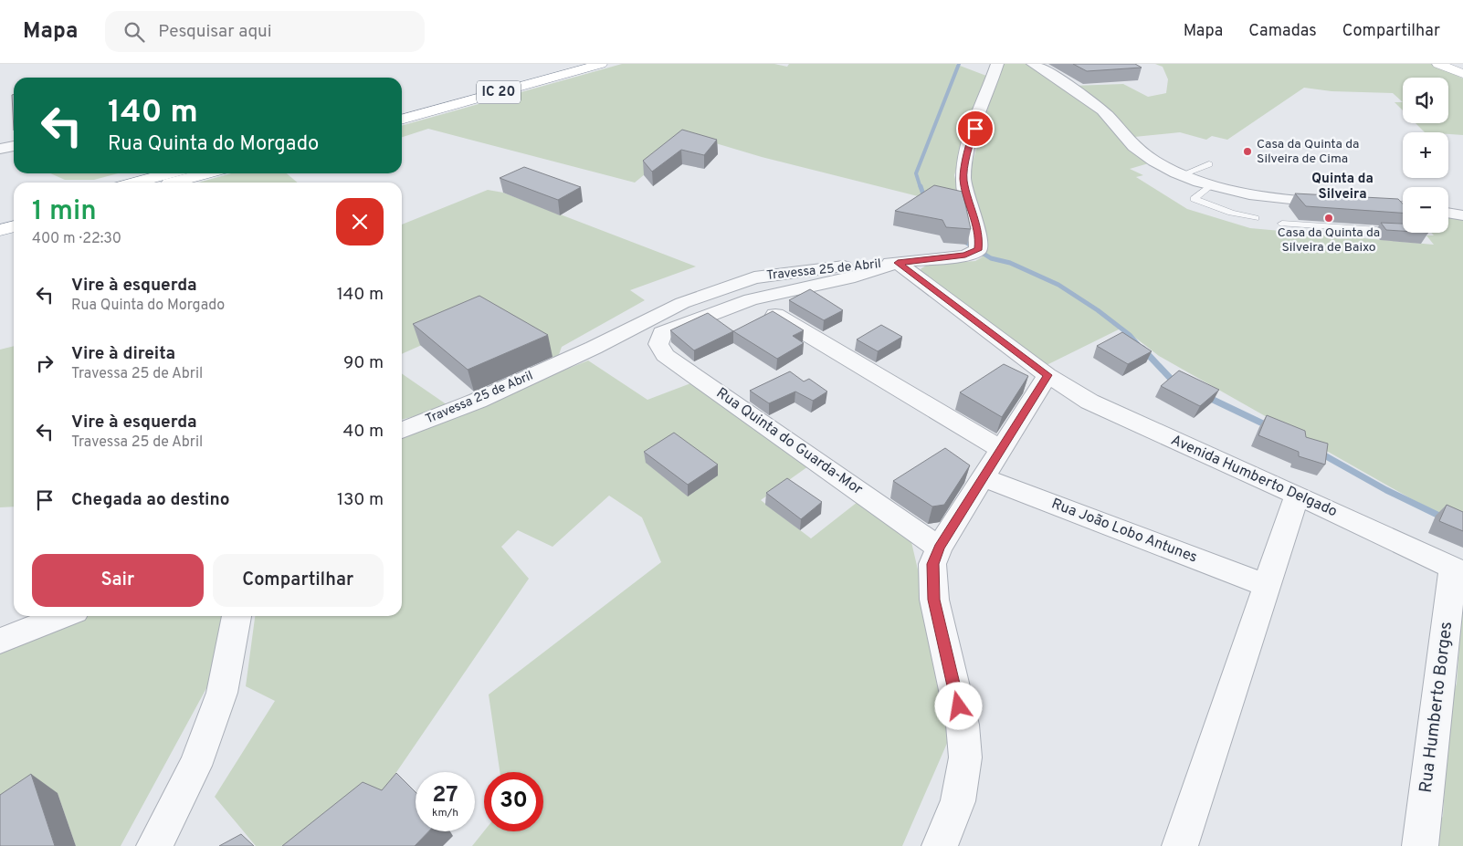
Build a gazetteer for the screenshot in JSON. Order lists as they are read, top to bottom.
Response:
{
  "streets": {
    "main road": ["IC 20"],
    "street": [
      "Travessa 25 de Abril",
      "Rua Quinta do Guarda-Mor",
      "Avenida Humberto Delgado",
      "Rua João Lobo Antunes",
      "Rua Humberto Borges"
    ]
  },
  "crossings": [
    ["Travessa 25 de Abril", "Avenida Humberto Delgado"],
    ["Avenida Humberto Delgado", "Rua Humberto Borges"]
  ],
  "districts": ["Quinta da Silveira"],
  "places": ["Casa da Quinta da Silveira de Cima", "Casa da Quinta da Silveira de Baixo"],
  "page": {
    "header": "Mapa",
    "search": "Pesquisar aqui",
    "nav": ["Mapa", "Camadas", "Compartilhar"],
    "map_buttons": ["+", "−"],
    "turn": ["140 m", "Rua Quinta do Morgado"],
    "heading": ["1 min", "400 m · 22:30"],
    "list": [
      {
        "name": "Vire à esquerda",
        "note": "Rua Quinta do Morgado",
        "value": "140 m"
      },
      {
        "name": "Vire à direita",
        "note": "Travessa 25 de Abril",
        "value": "90 m"
      },
      {
        "name": "Vire à esquerda",
        "note": "Travessa 25 de Abril",
        "value": "40 m"
      },
      {
        "name": "Chegada ao destino",
        "value": "130 m"
      }
    ],
    "buttons": ["Sair", "Compartilhar"],
    "speed": "27 km/h",
    "limit": "30"
  }
}
